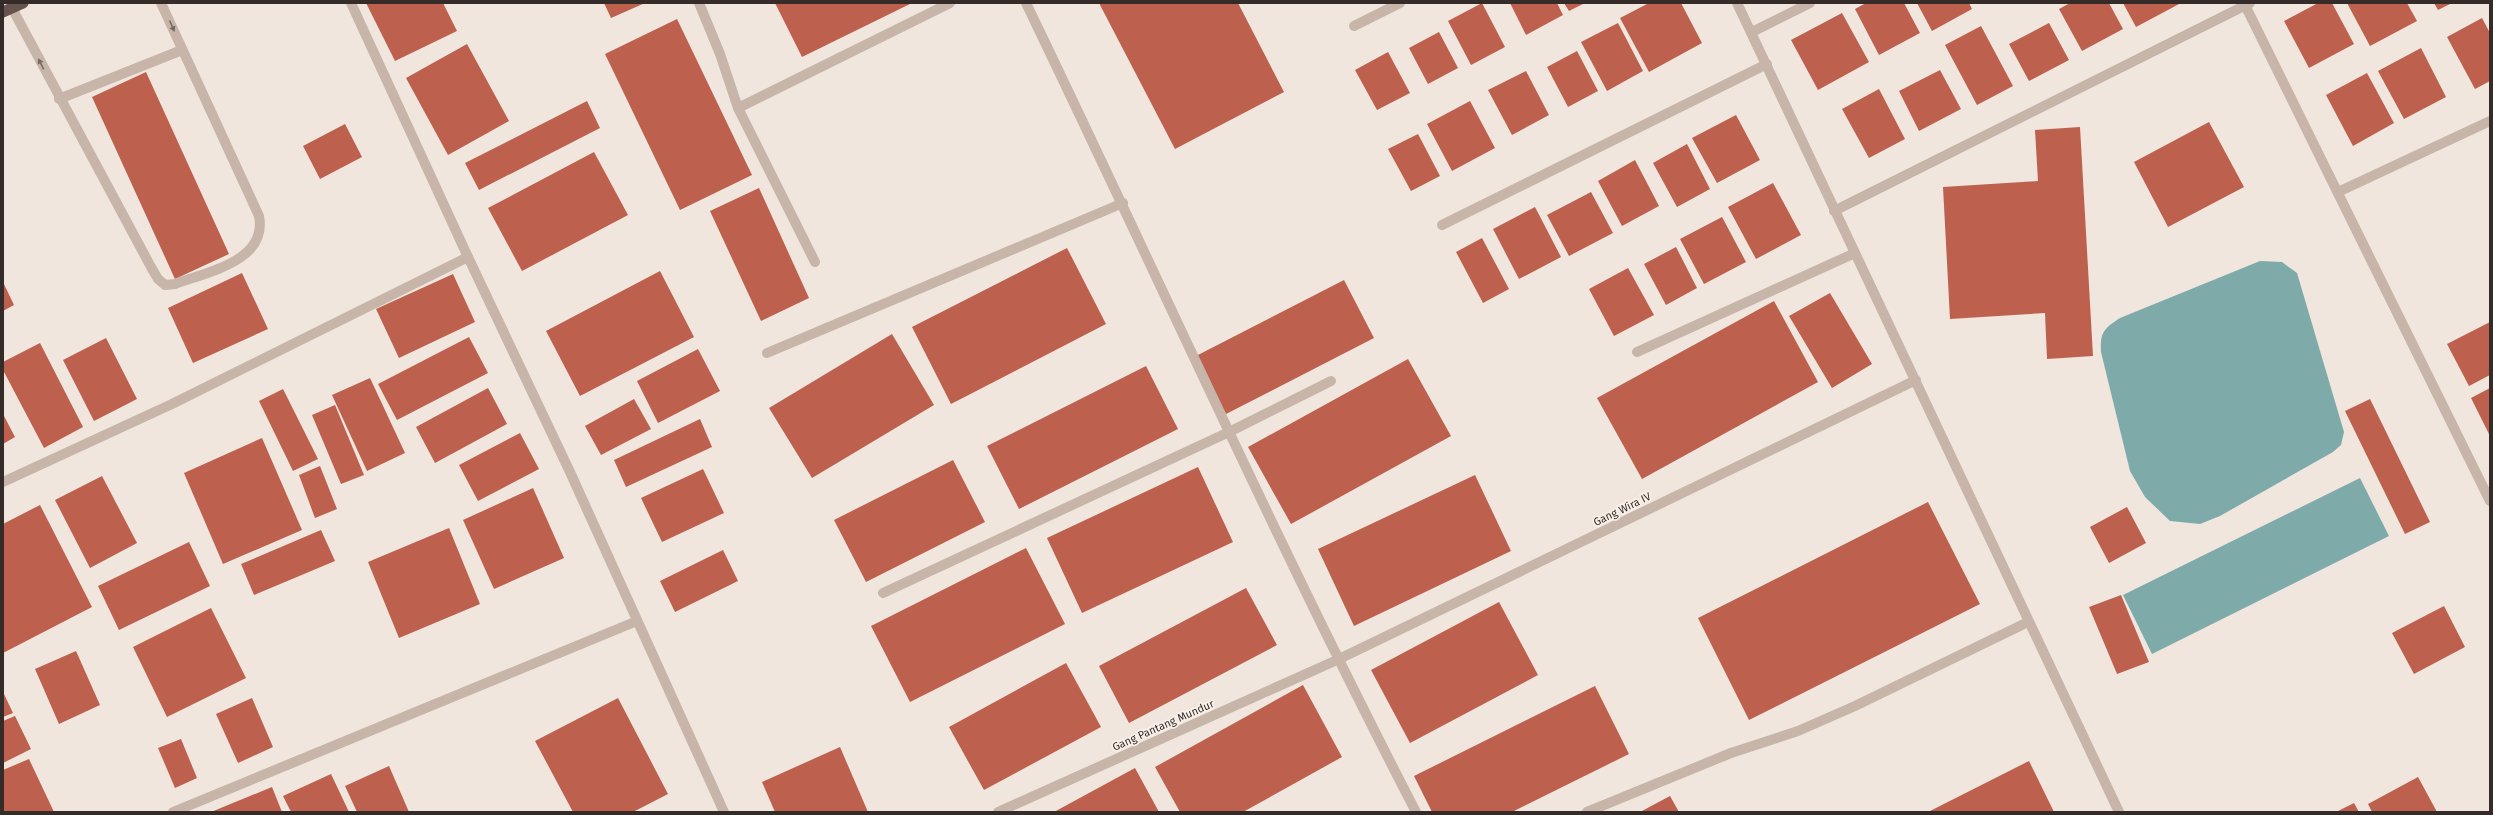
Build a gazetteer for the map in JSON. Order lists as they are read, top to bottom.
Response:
{
  "streets": {
    "street": ["Gang Wira IV", "Gang Pantang Mundur"]
  },
  "crossings": [
    ["Gang Wira IV", "Gang Pantang Mundur"]
  ]
}
